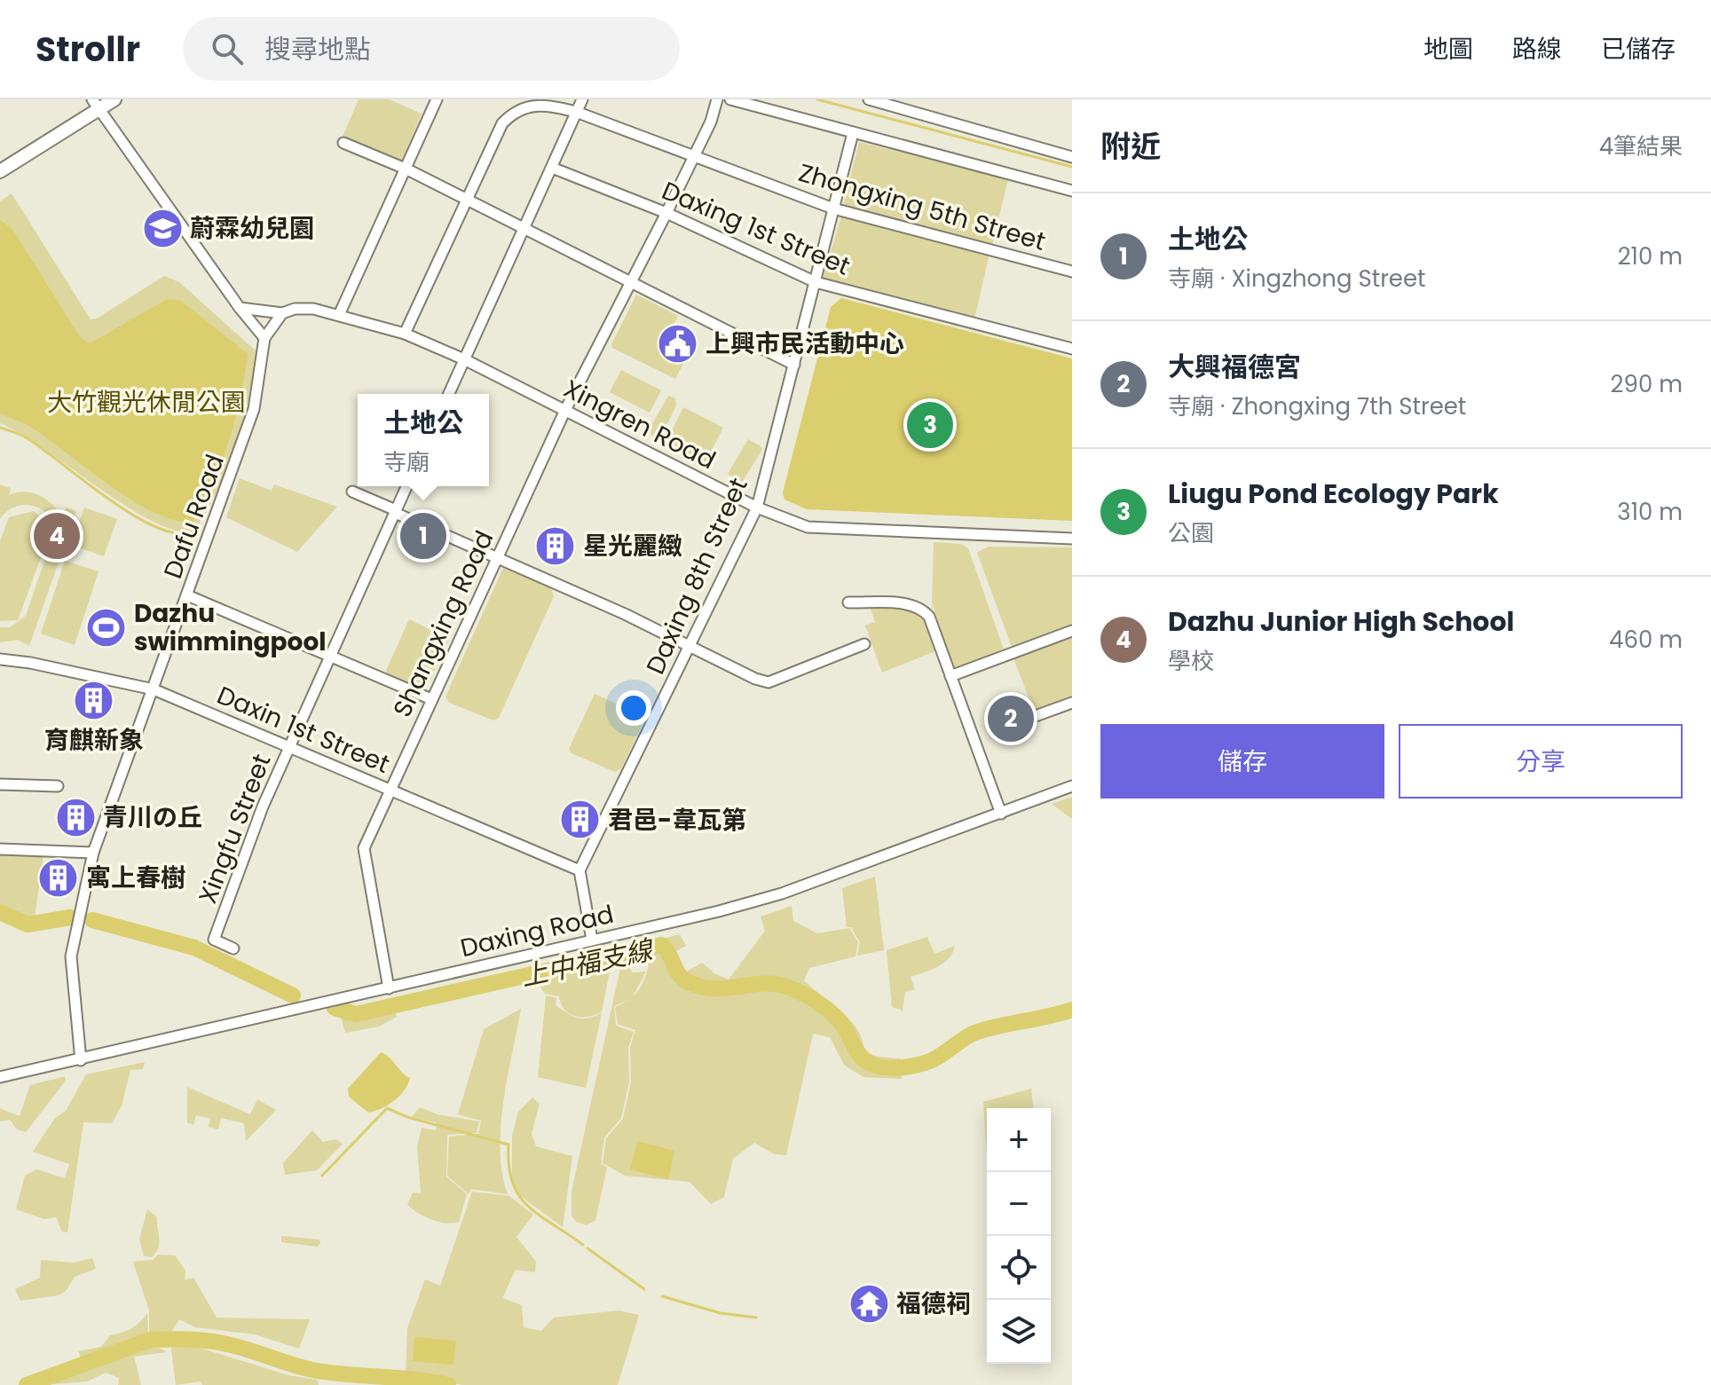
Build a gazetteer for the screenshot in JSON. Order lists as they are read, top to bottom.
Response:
{
  "streets": {
    "street": [
      "Zhongxing 5th Street",
      "Daxing 1st Street",
      "Xingren Road",
      "Dafu Road",
      "Daxing 8th Street",
      "Shangxing Road",
      "Daxin 1st Street",
      "Xingfu Street",
      "Daxing Road"
    ]
  },
  "crossings": [
    ["Zhongxing 5th Street", "Xingren Road"],
    ["Zhongxing 5th Street", "Daxing 8th Street"],
    ["Zhongxing 5th Street", "Shangxing Road"],
    ["Daxing 1st Street", "Daxing 8th Street"],
    ["Daxing 1st Street", "Shangxing Road"],
    ["Xingren Road", "Daxing 8th Street"],
    ["Xingren Road", "Shangxing Road"],
    ["Dafu Road", "Daxin 1st Street"],
    ["Dafu Road", "Daxing Road"],
    ["Daxing 8th Street", "Daxin 1st Street"],
    ["Shangxing Road", "Daxin 1st Street"],
    ["Shangxing Road", "Daxing Road"],
    ["Daxin 1st Street", "Xingfu Street"]
  ],
  "water": ["上中福支線"],
  "parks": ["大竹觀光休閒公園"],
  "places": {
    "school or university": ["蔚霖幼兒園"],
    "public building": ["上興市民活動中心"],
    "building": [
      "星光麗緻",
      "育麒新象",
      "青川の丘",
      "君邑-韋瓦第",
      "寓上春樹"
    ],
    "sports": ["Dazhu swimmingpool"],
    "temple": ["福德祠"]
  },
  "page": {
    "header": "Strollr",
    "search": "搜尋地點",
    "nav": ["地圖", "路線", "已儲存"],
    "heading": ["附近", "4筆結果"],
    "list": [
      {
        "mark": "1",
        "name": "土地公",
        "note": "寺廟 · Xingzhong Street",
        "value": "210 m"
      },
      {
        "mark": "2",
        "name": "大興福德宮",
        "note": "寺廟 · Zhongxing 7th Street",
        "value": "290 m"
      },
      {
        "mark": "3",
        "name": "Liugu Pond Ecology Park",
        "note": "公園",
        "value": "310 m"
      },
      {
        "mark": "4",
        "name": "Dazhu Junior High School",
        "note": "學校",
        "value": "460 m"
      }
    ],
    "popup": ["土地公", "寺廟"],
    "pins": [
      "3",
      "1",
      "4",
      "2"
    ],
    "buttons": ["儲存", "分享"],
    "map_buttons": ["+", "−"]
  }
}
